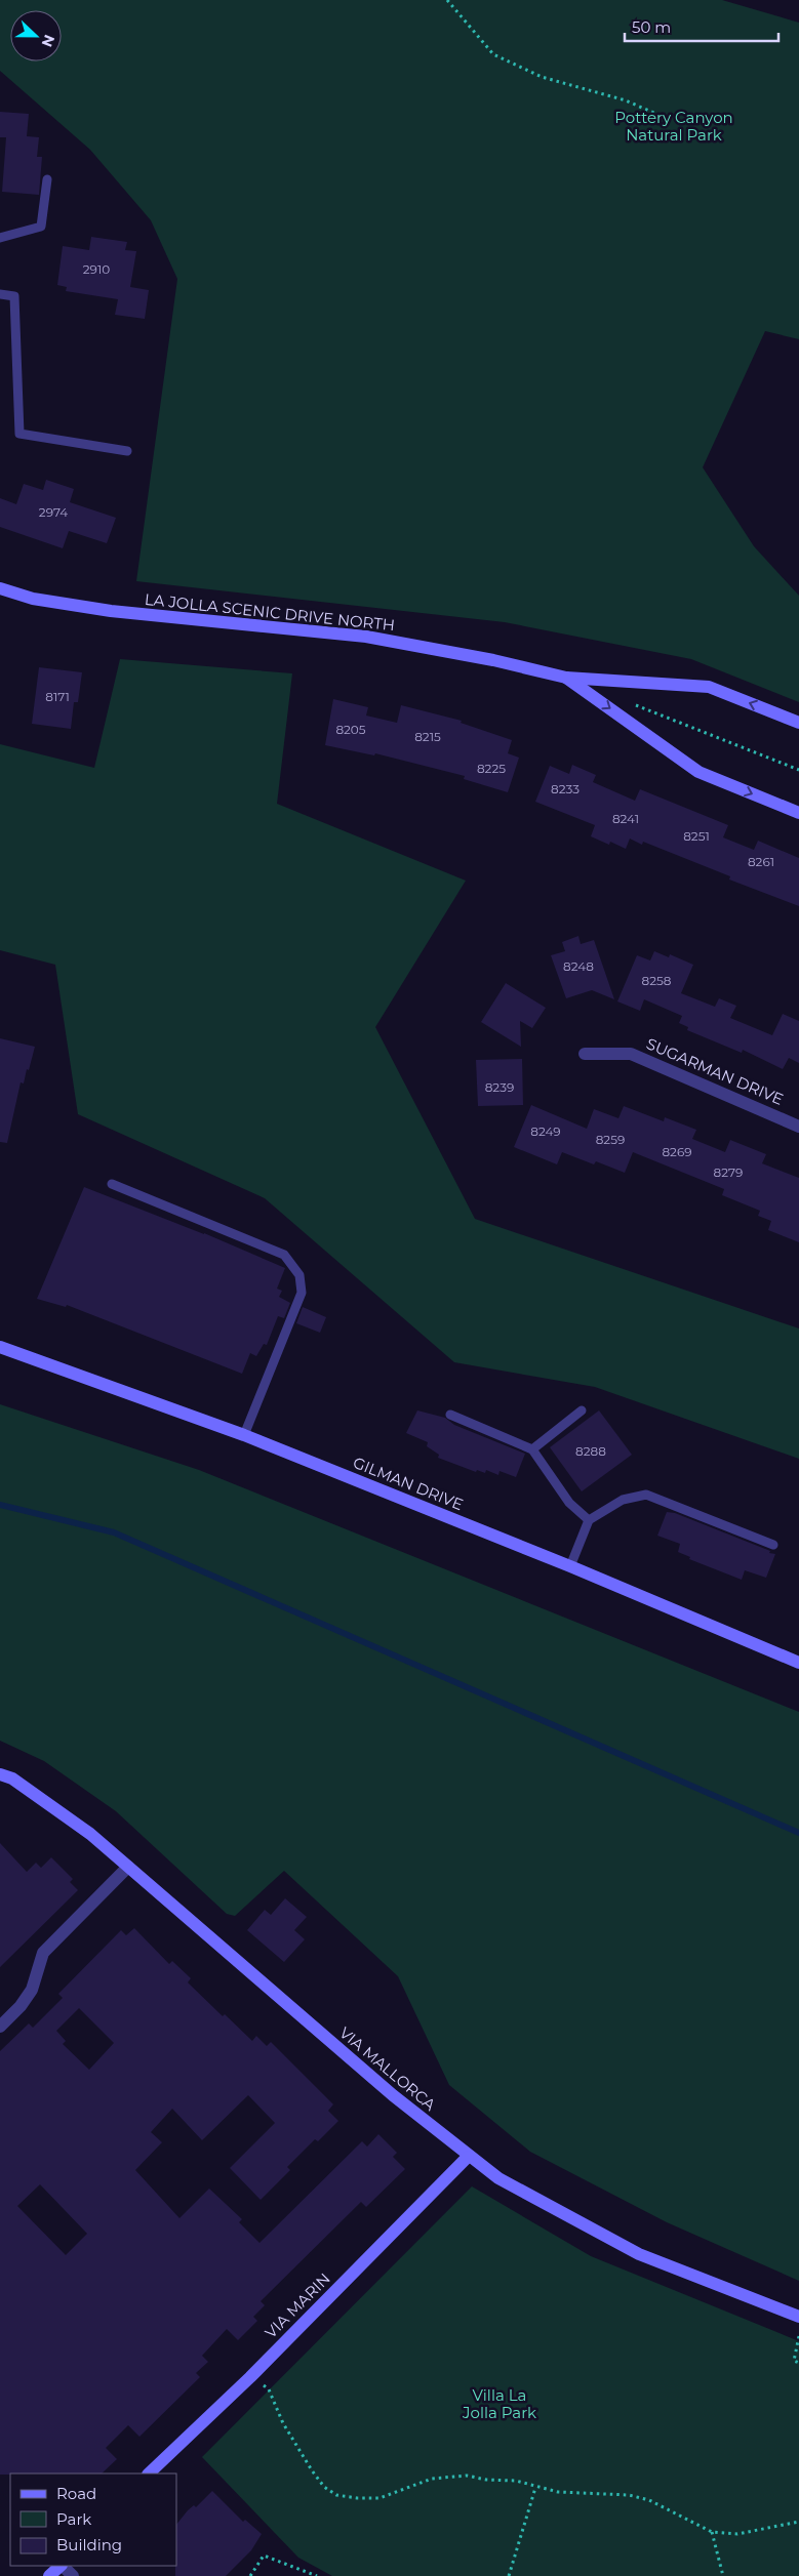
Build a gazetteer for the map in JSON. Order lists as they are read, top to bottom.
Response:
{
  "streets": {
    "main road": [
      "LA JOLLA SCENIC DRIVE NORTH",
      "GILMAN DRIVE",
      "VIA MALLORCA",
      "VIA MARIN"
    ],
    "street": ["SUGARMAN DRIVE"]
  },
  "crossings": [
    ["VIA MALLORCA", "VIA MARIN"]
  ],
  "parks": ["Pottery Canyon Natural Park", "Villa La Jolla Park"],
  "house_numbers": [
    "2910",
    "2974",
    "8171",
    "8205",
    "8215",
    "8225",
    "8233",
    "8241",
    "8251",
    "8261",
    "8248",
    "8258",
    "8239",
    "8249",
    "8259",
    "8269",
    "8279",
    "8288"
  ],
  "legend": ["Road", "Park", "Building"],
  "scale_bar": "50 m",
  "north": "right"
}
